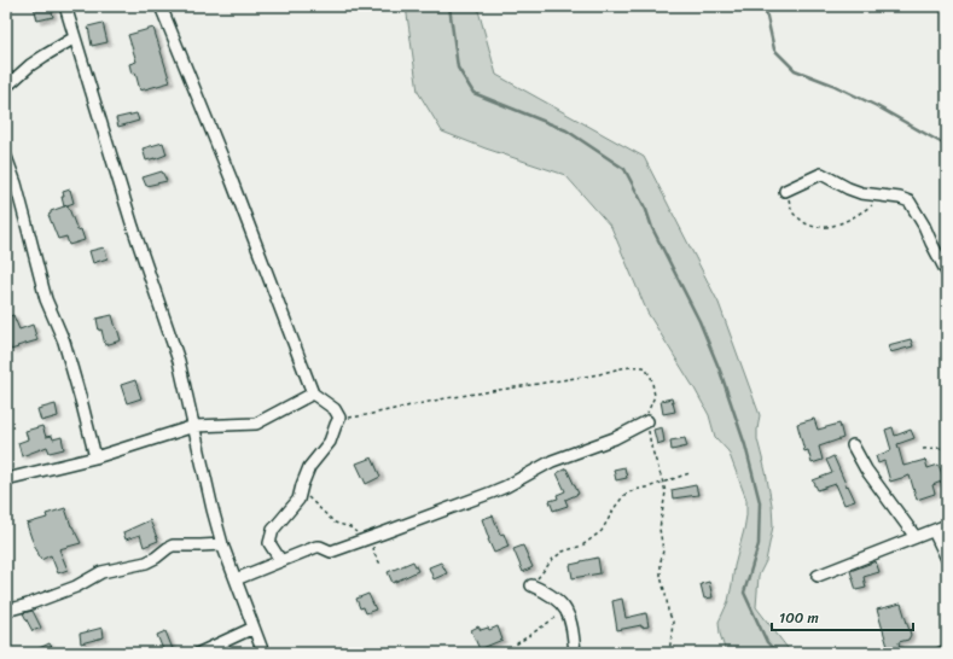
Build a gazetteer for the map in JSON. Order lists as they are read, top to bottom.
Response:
{
  "scale_bar": "100 m"
}
